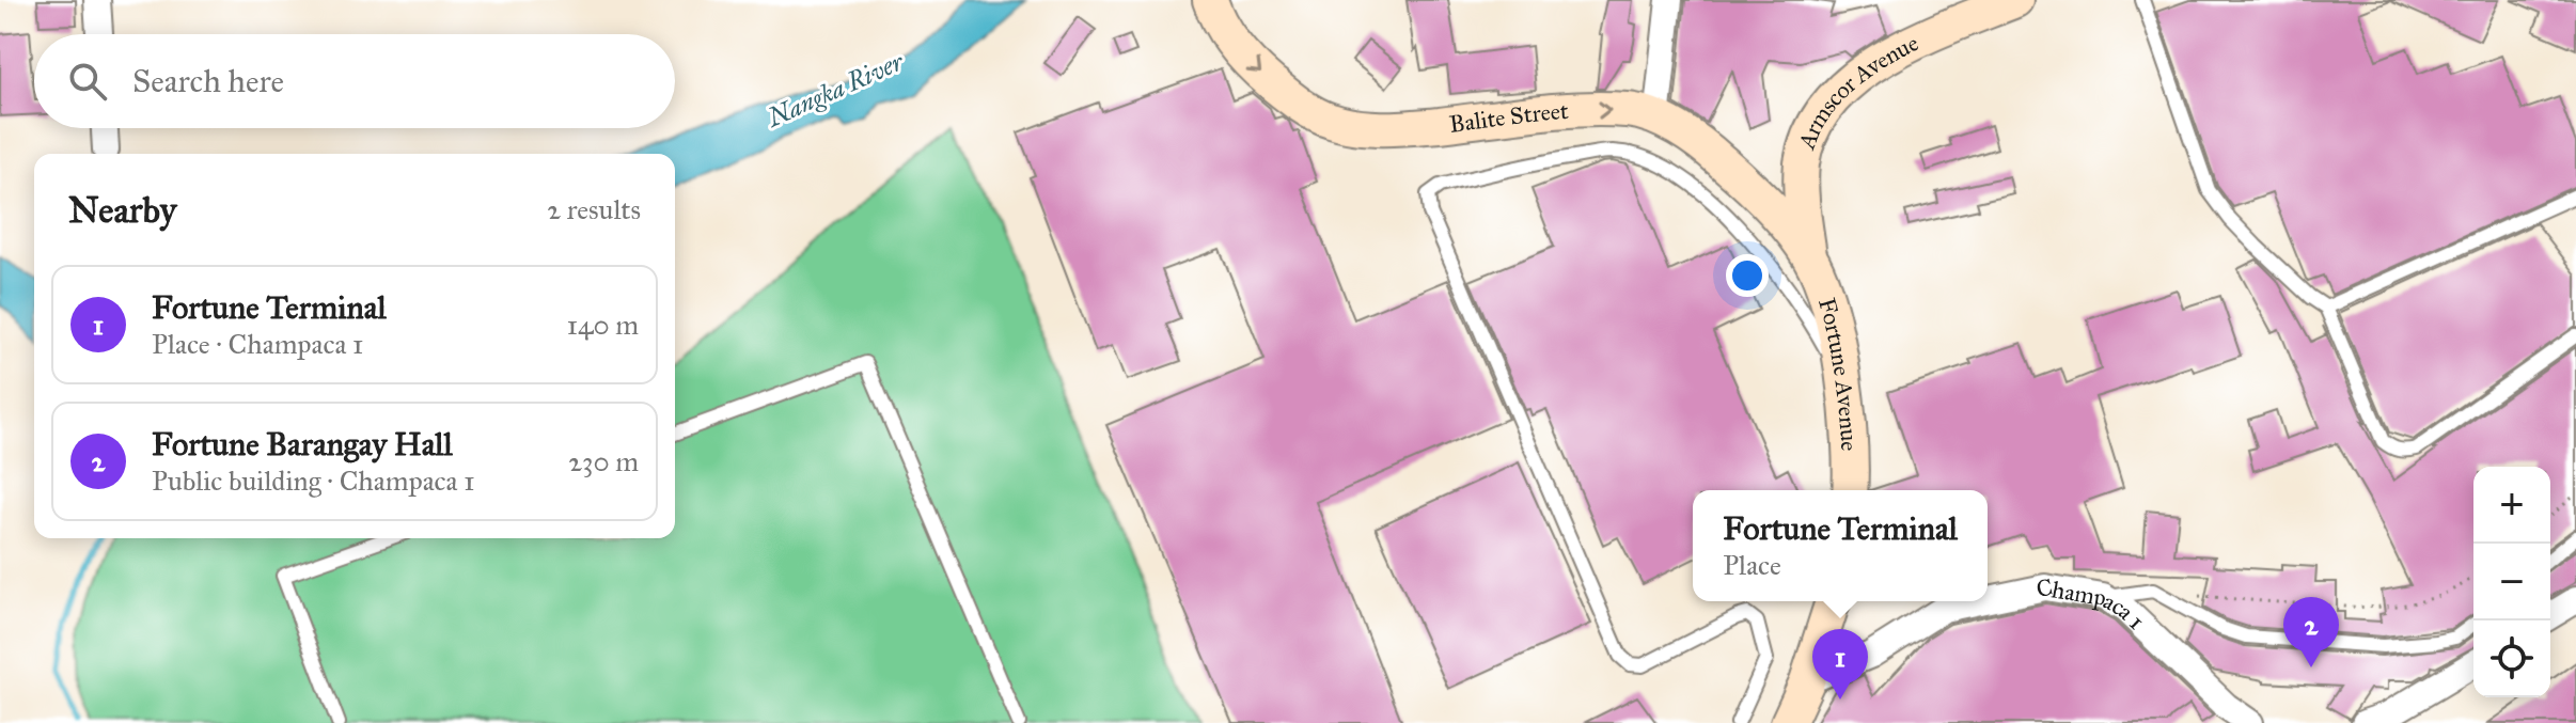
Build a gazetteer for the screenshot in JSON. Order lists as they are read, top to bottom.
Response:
{
  "streets": {
    "main road": ["Armscor Avenue", "Balite Street", "Fortune Avenue"],
    "street": ["Champaca 1"]
  },
  "crossings": [
    ["Armscor Avenue", "Balite Street"],
    ["Armscor Avenue", "Fortune Avenue"],
    ["Balite Street", "Fortune Avenue"]
  ],
  "one_way": ["Balite Street"],
  "water": ["Nangka River"],
  "page": {
    "search": "Search here",
    "heading": ["Nearby", "2 results"],
    "list": [
      {
        "mark": "1",
        "name": "Fortune Terminal",
        "note": "Place · Champaca 1",
        "value": "140 m"
      },
      {
        "mark": "2",
        "name": "Fortune Barangay Hall",
        "note": "Public building · Champaca 1",
        "value": "230 m"
      }
    ],
    "map_buttons": ["+", "−"],
    "popup": ["Fortune Terminal", "Place"],
    "pins": ["2", "1"]
  }
}
